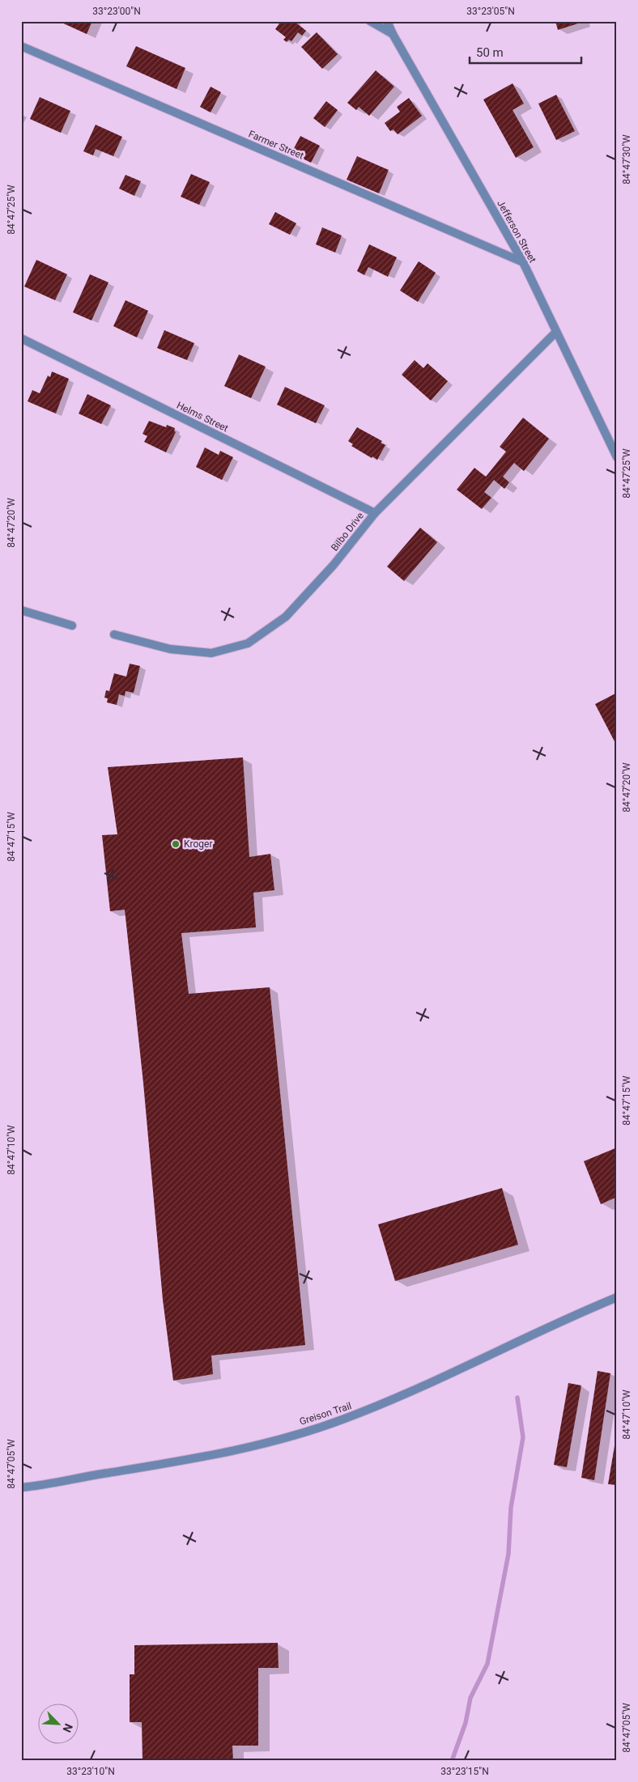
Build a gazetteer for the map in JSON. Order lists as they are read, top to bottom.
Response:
{
  "streets": {
    "street": [
      "Farmer Street",
      "Jefferson Street",
      "Helms Street",
      "Bilbo Drive",
      "Greison Trail"
    ]
  },
  "crossings": [
    ["Farmer Street", "Jefferson Street"],
    ["Jefferson Street", "Bilbo Drive"],
    ["Helms Street", "Bilbo Drive"]
  ],
  "places": ["Kroger"],
  "scale_bar": "50 m",
  "north": "bottom right",
  "coordinates": [
    "33°23'00\"N",
    "33°23'05\"N",
    "84°47'30\"W",
    "84°47'25\"W",
    "84°47'20\"W",
    "84°47'15\"W",
    "84°47'10\"W",
    "84°47'05\"W",
    "33°23'10\"N",
    "33°23'15\"N"
  ]
}
